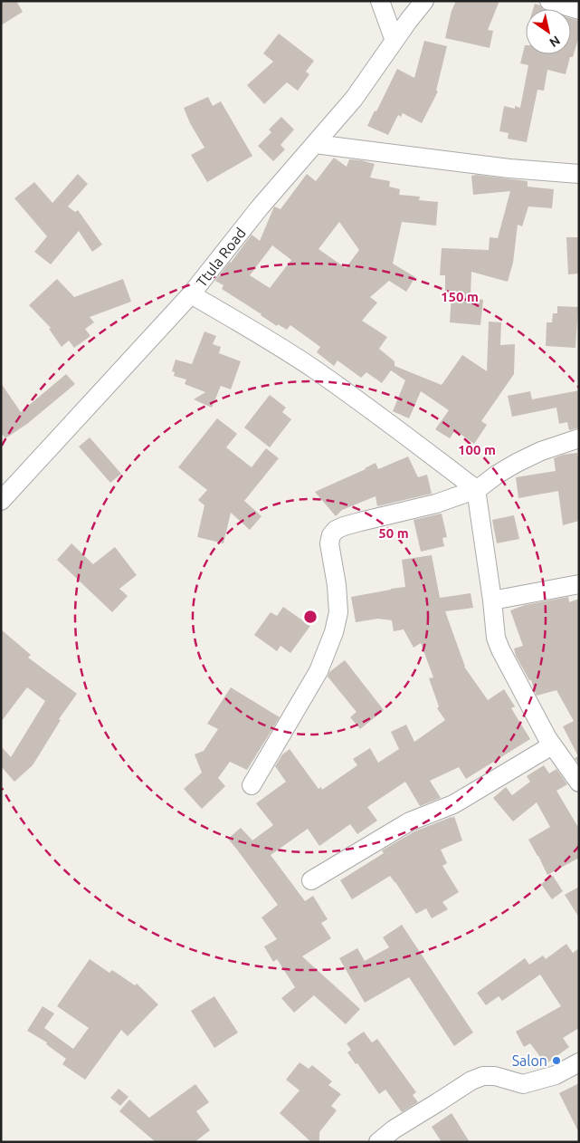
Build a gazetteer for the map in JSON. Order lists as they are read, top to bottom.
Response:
{
  "streets": {
    "street": ["Ttula Road"]
  },
  "places": ["Salon"],
  "north": "bottom right",
  "rings": ["150 m", "100 m", "50 m"]
}
